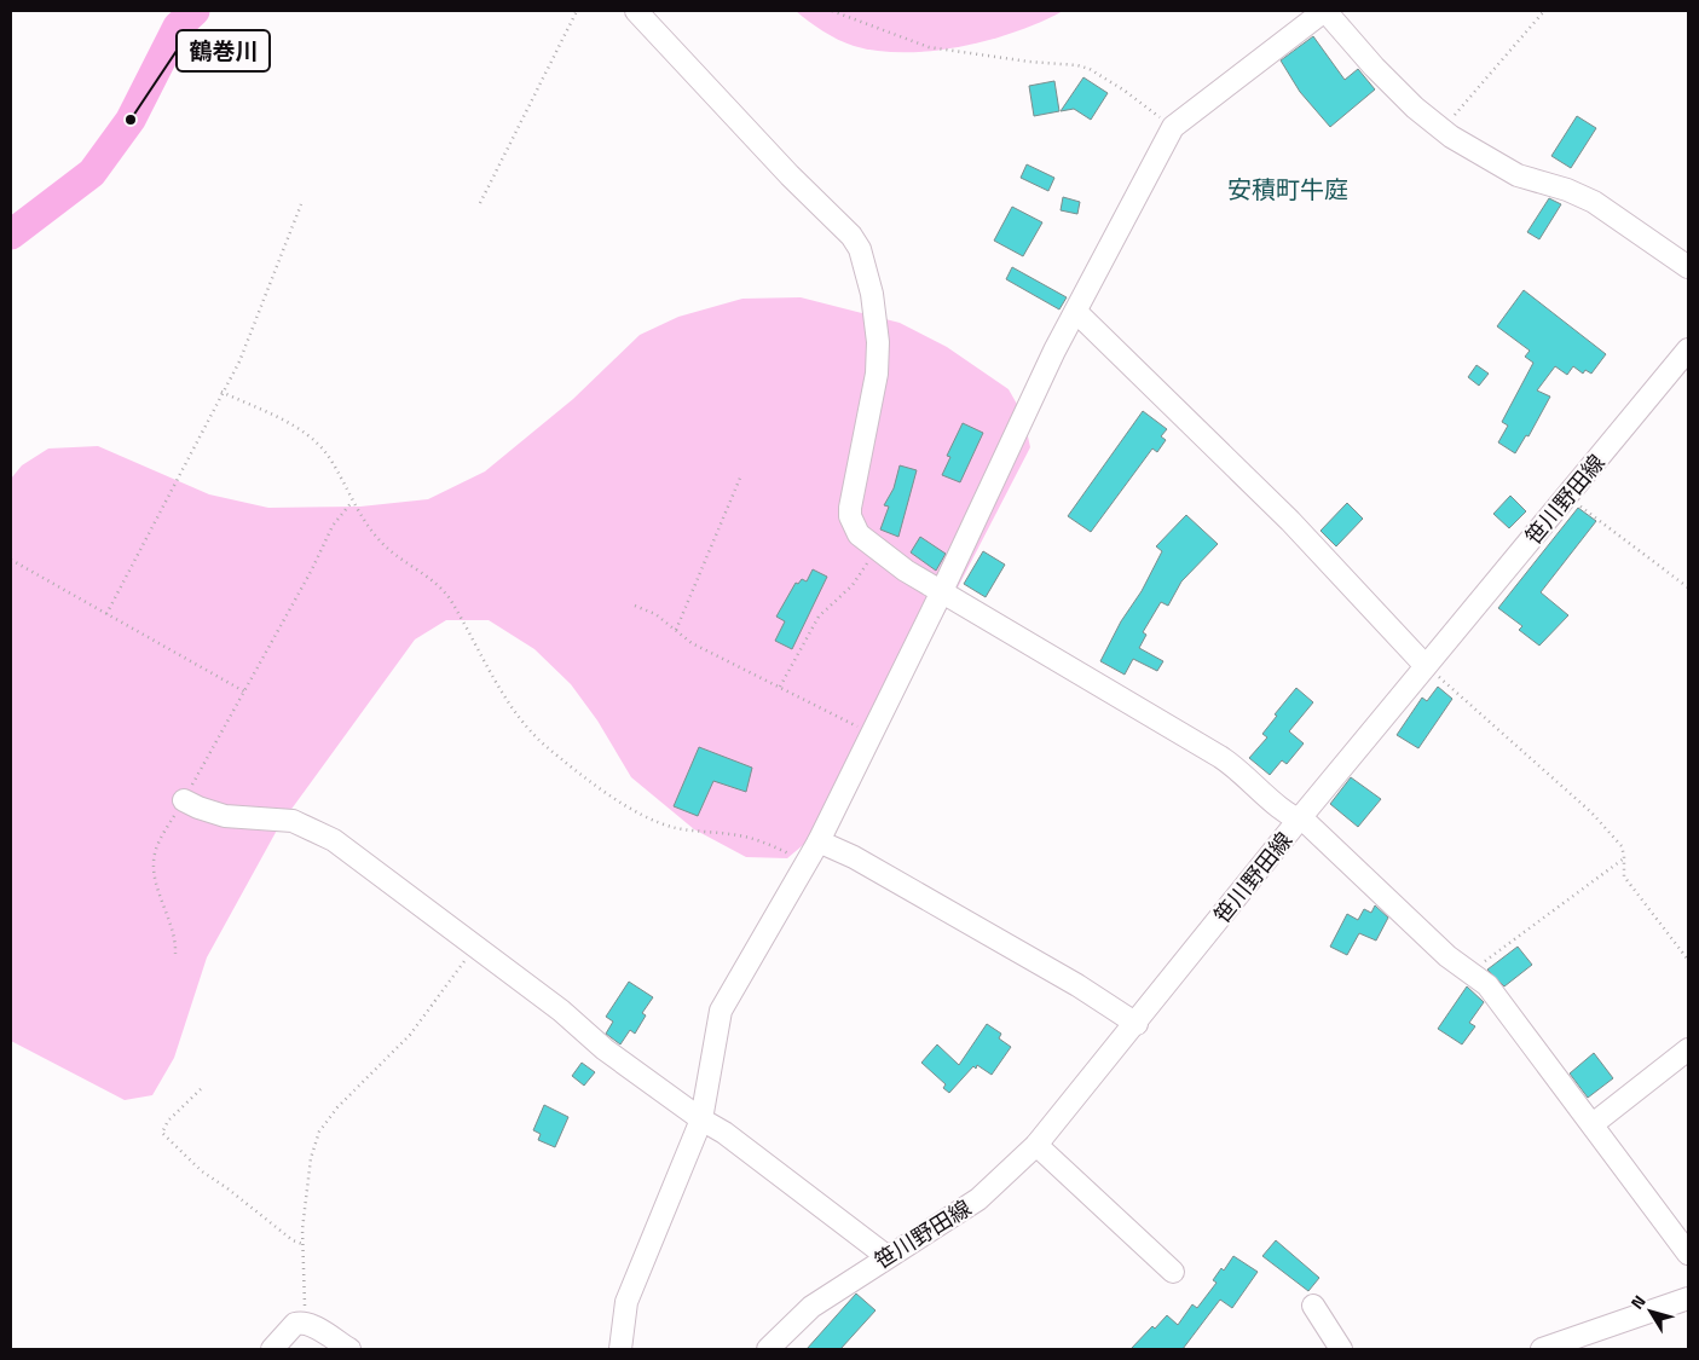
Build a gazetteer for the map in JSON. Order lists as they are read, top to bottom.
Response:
{
  "streets": {
    "street": ["笹川野田線"]
  },
  "districts": ["安積町牛庭"],
  "places": ["鶴巻川"],
  "north": "top left"
}
